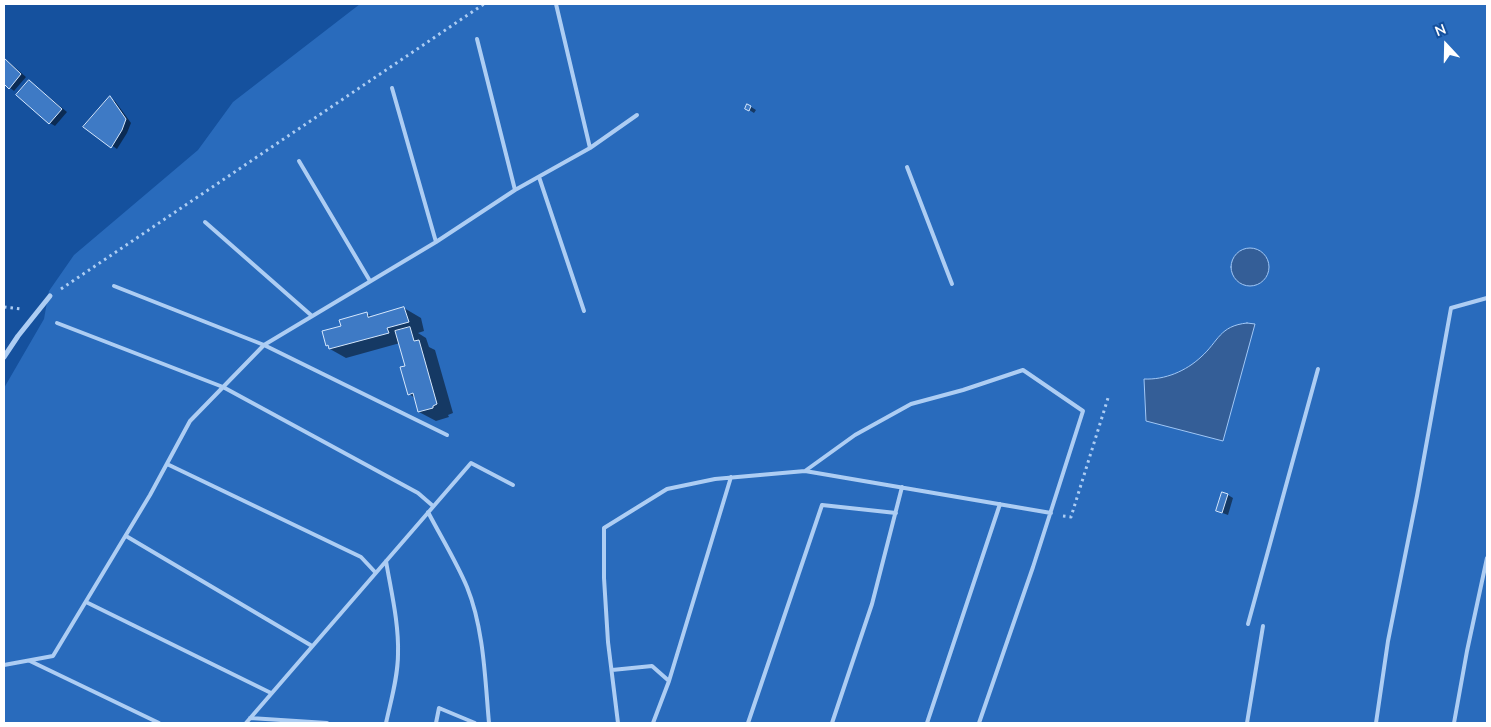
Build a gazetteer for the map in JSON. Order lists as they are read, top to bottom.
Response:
{
  "north": "top"
}
